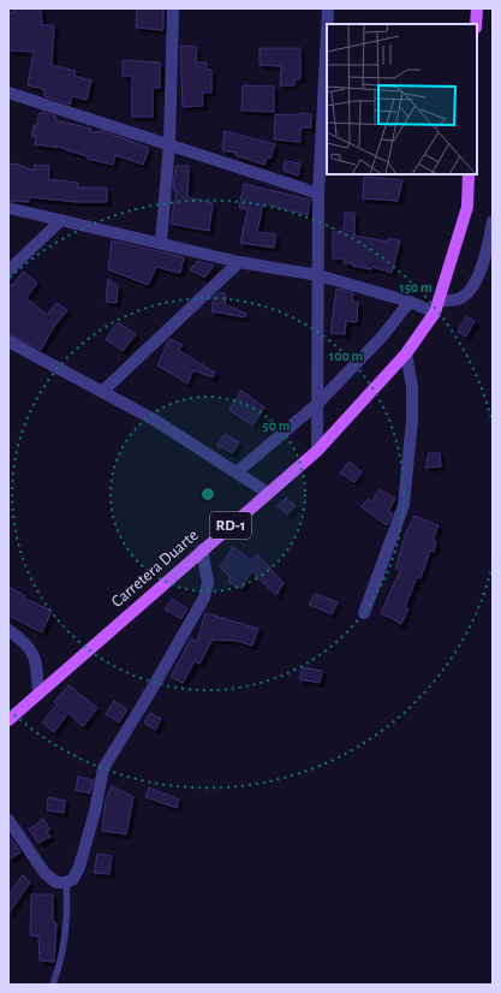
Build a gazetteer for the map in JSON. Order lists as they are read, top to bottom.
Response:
{
  "streets": {
    "main road": ["RD-1", "Carretera Duarte"]
  },
  "crossings": [
    ["RD-1", "Carretera Duarte"]
  ],
  "rings": ["150 m", "100 m", "50 m"]
}
